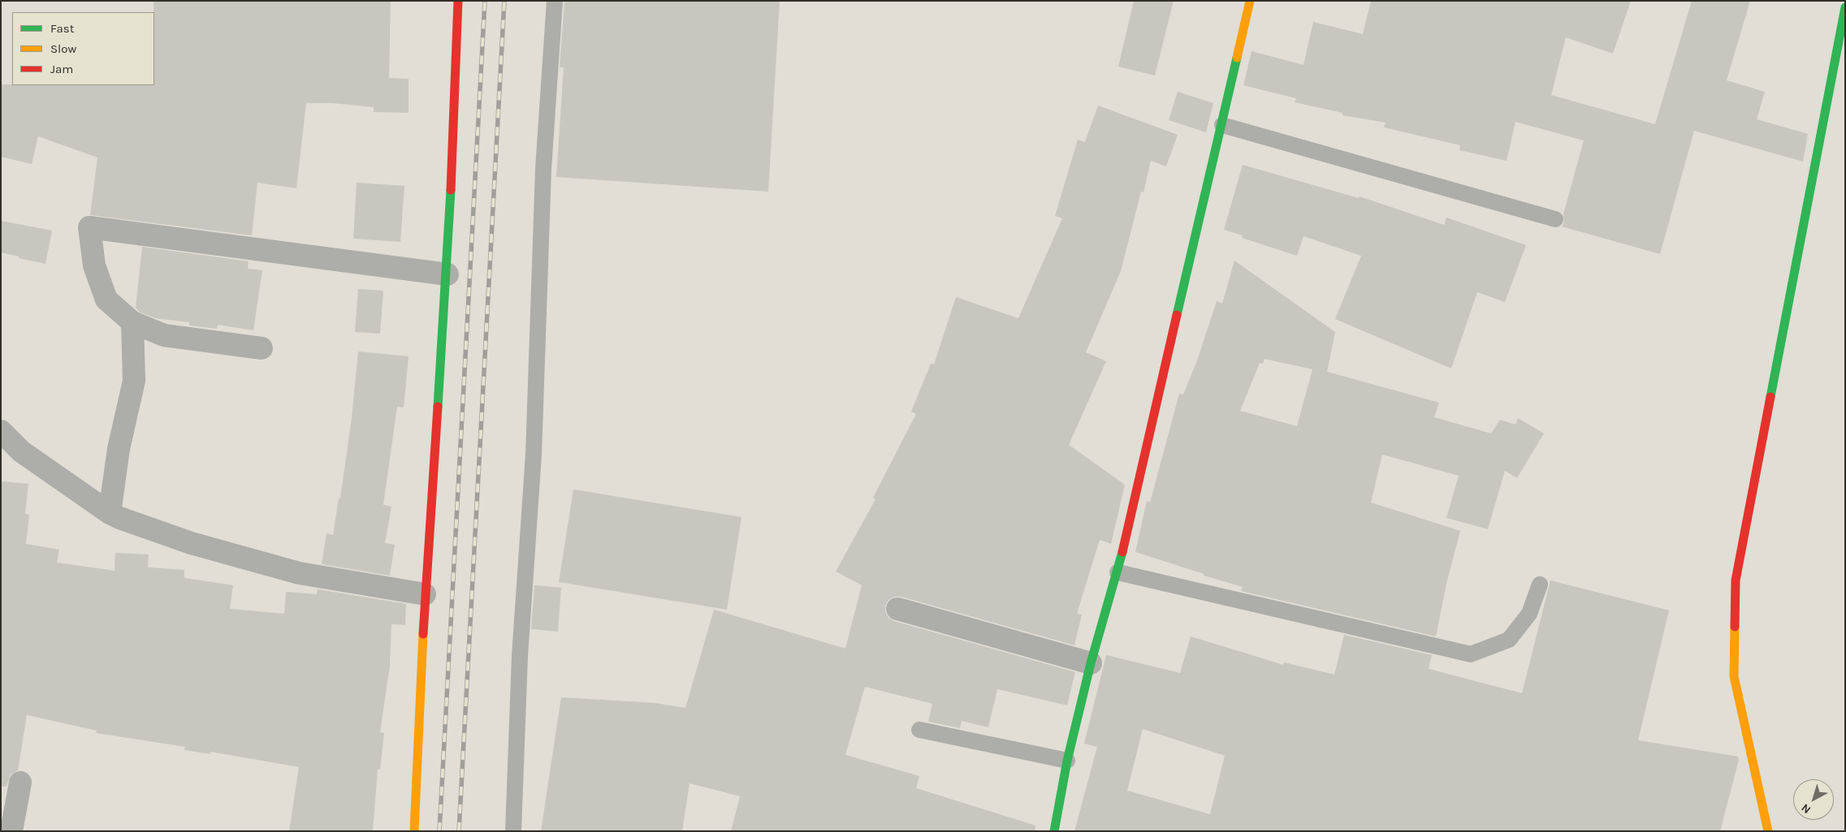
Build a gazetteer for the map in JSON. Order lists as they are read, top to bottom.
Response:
{
  "legend": ["Fast", "Slow", "Jam"],
  "north": "bottom left"
}
